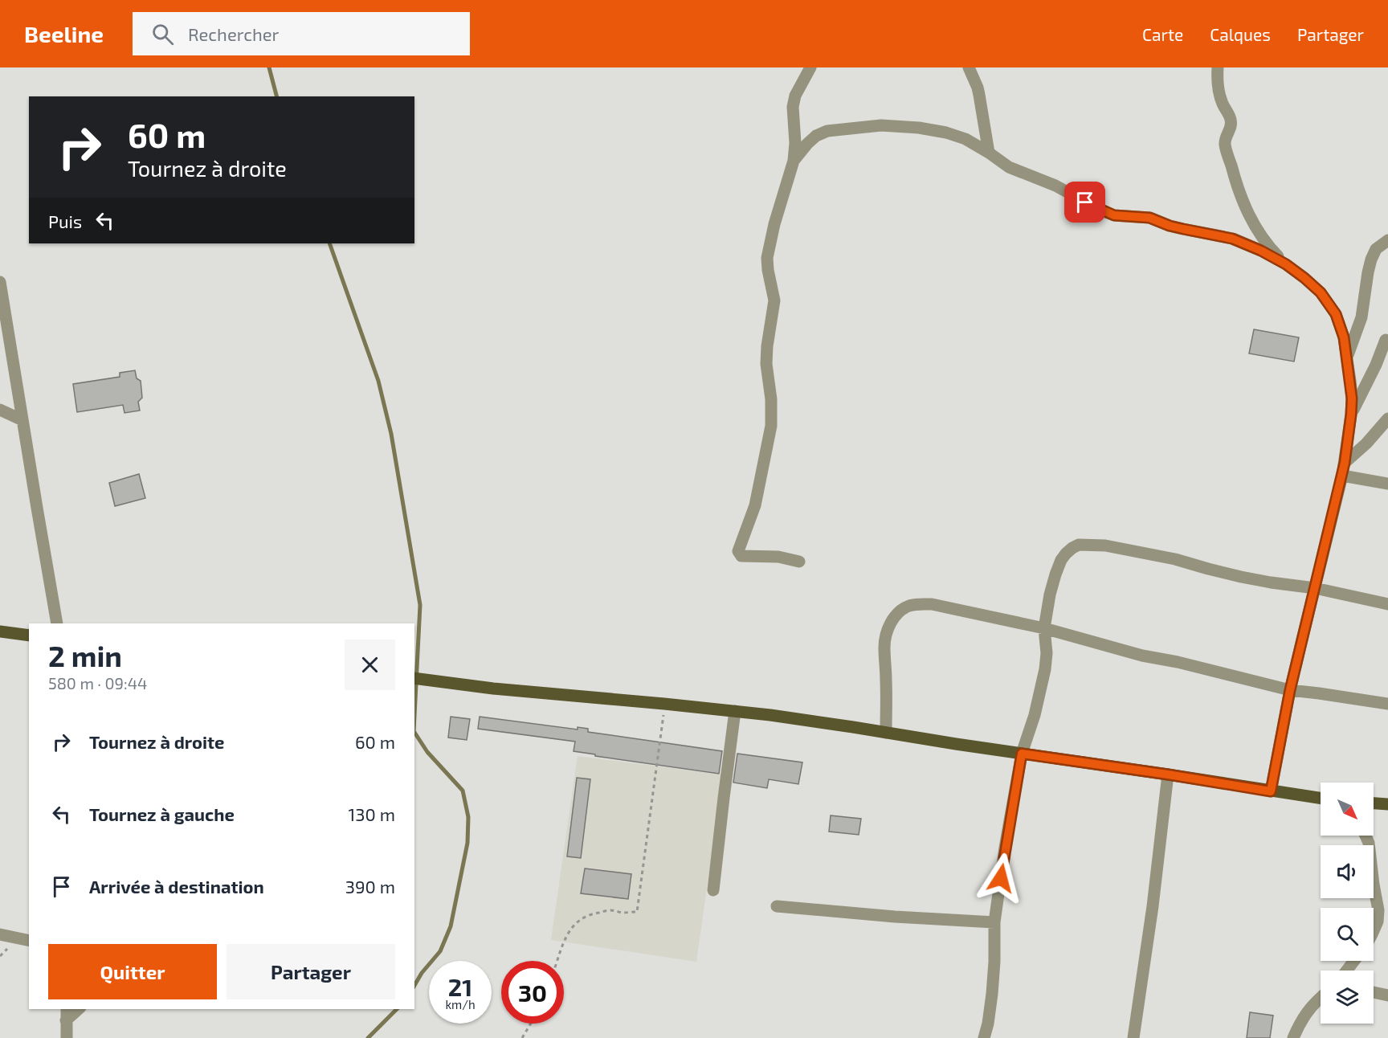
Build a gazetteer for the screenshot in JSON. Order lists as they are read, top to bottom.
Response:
{
  "north": "bottom right",
  "page": {
    "header": "Beeline",
    "search": "Rechercher",
    "nav": ["Carte", "Calques", "Partager"],
    "turn": ["60 m", "Tournez à droite"],
    "then": "Puis",
    "heading": ["2 min", "580 m · 09:44"],
    "list": [
      {
        "name": "Tournez à droite",
        "value": "60 m"
      },
      {
        "name": "Tournez à gauche",
        "value": "130 m"
      },
      {
        "name": "Arrivée à destination",
        "value": "390 m"
      }
    ],
    "buttons": ["Quitter", "Partager"],
    "speed": "21 km/h",
    "limit": "30"
  }
}
